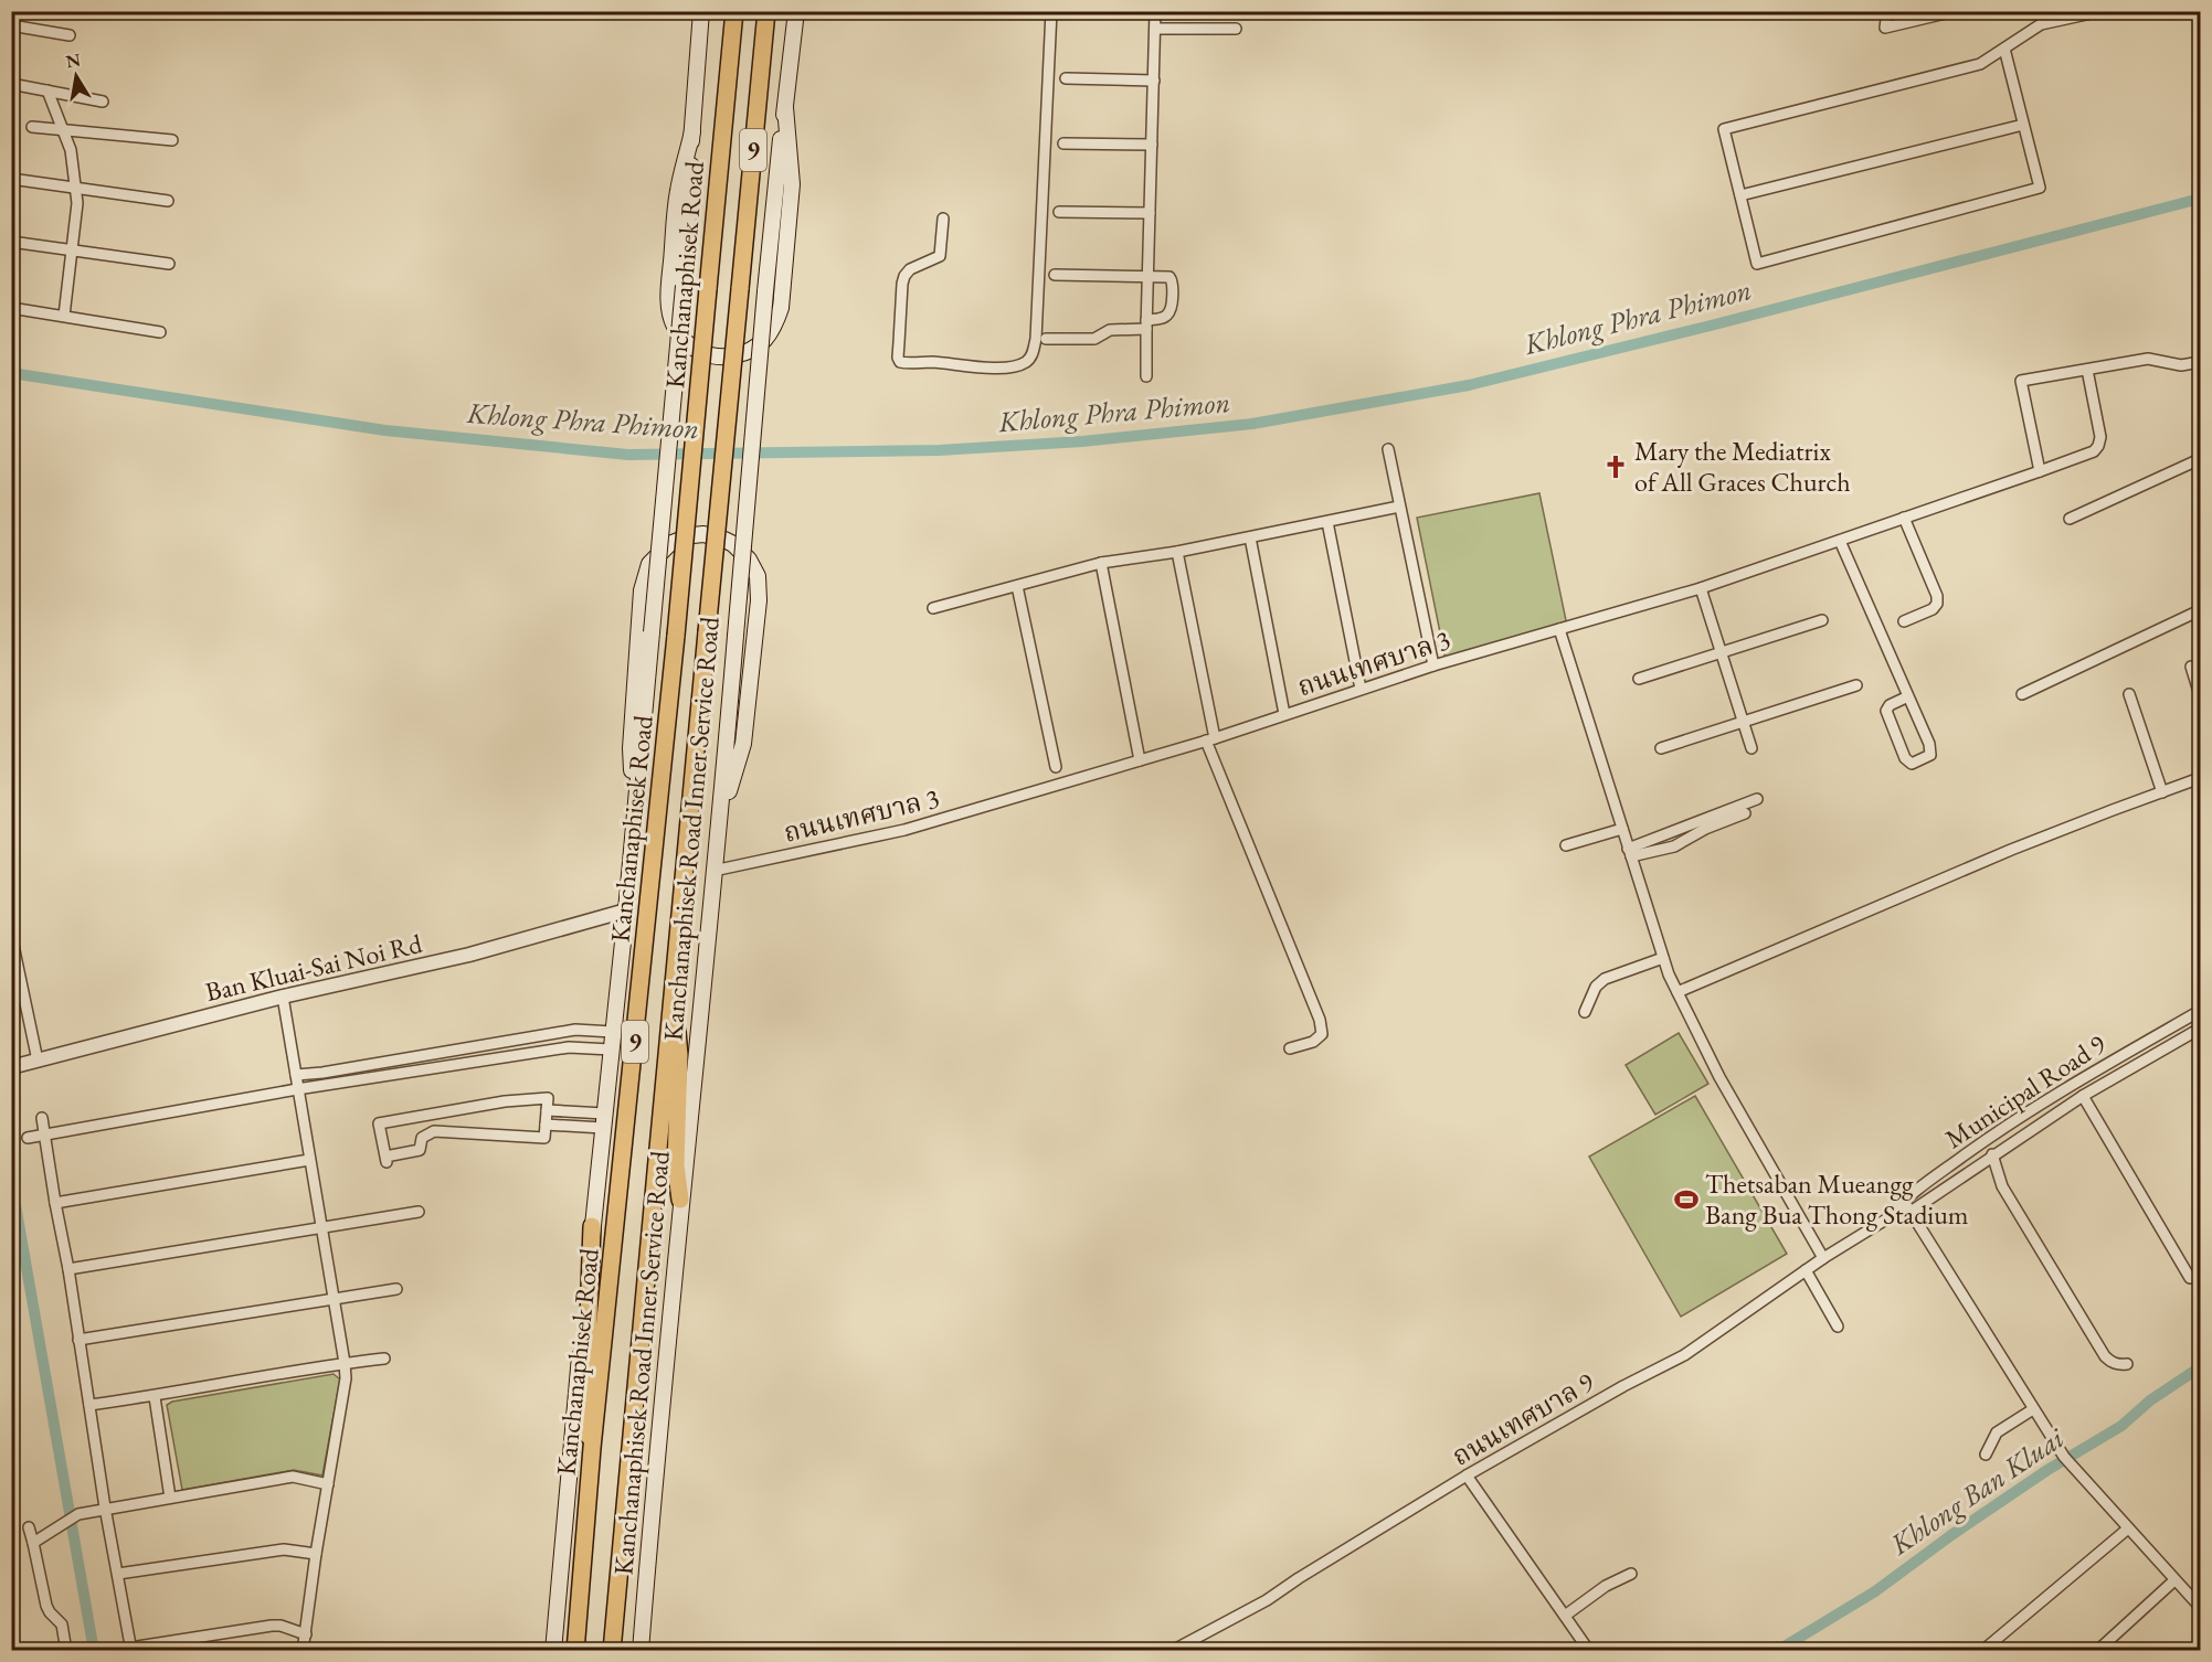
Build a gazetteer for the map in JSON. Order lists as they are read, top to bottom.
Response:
{
  "streets": {
    "highway": ["9", "Kanchanaphisek Road"],
    "main road": ["Kanchanaphisek Road Inner Service Road"],
    "street": [
      "ถนนเทศบาล 3",
      "Ban Kluai-Sai Noi Rd",
      "Municipal Road 9",
      "ถนนเทศบาล 9"
    ]
  },
  "crossings": [
    ["ถนนเทศบาล 3", "Kanchanaphisek Road Inner Service Road"],
    ["Municipal Road 9", "ถนนเทศบาล 9"]
  ],
  "water": ["Khlong Phra Phimon", "Khlong Ban Kluai"],
  "places": {
    "church": ["Mary the Mediatrix of All Graces Church"],
    "sports": ["Thetsaban Mueangg Bang Bua Thong Stadium"]
  },
  "north": "top"
}
